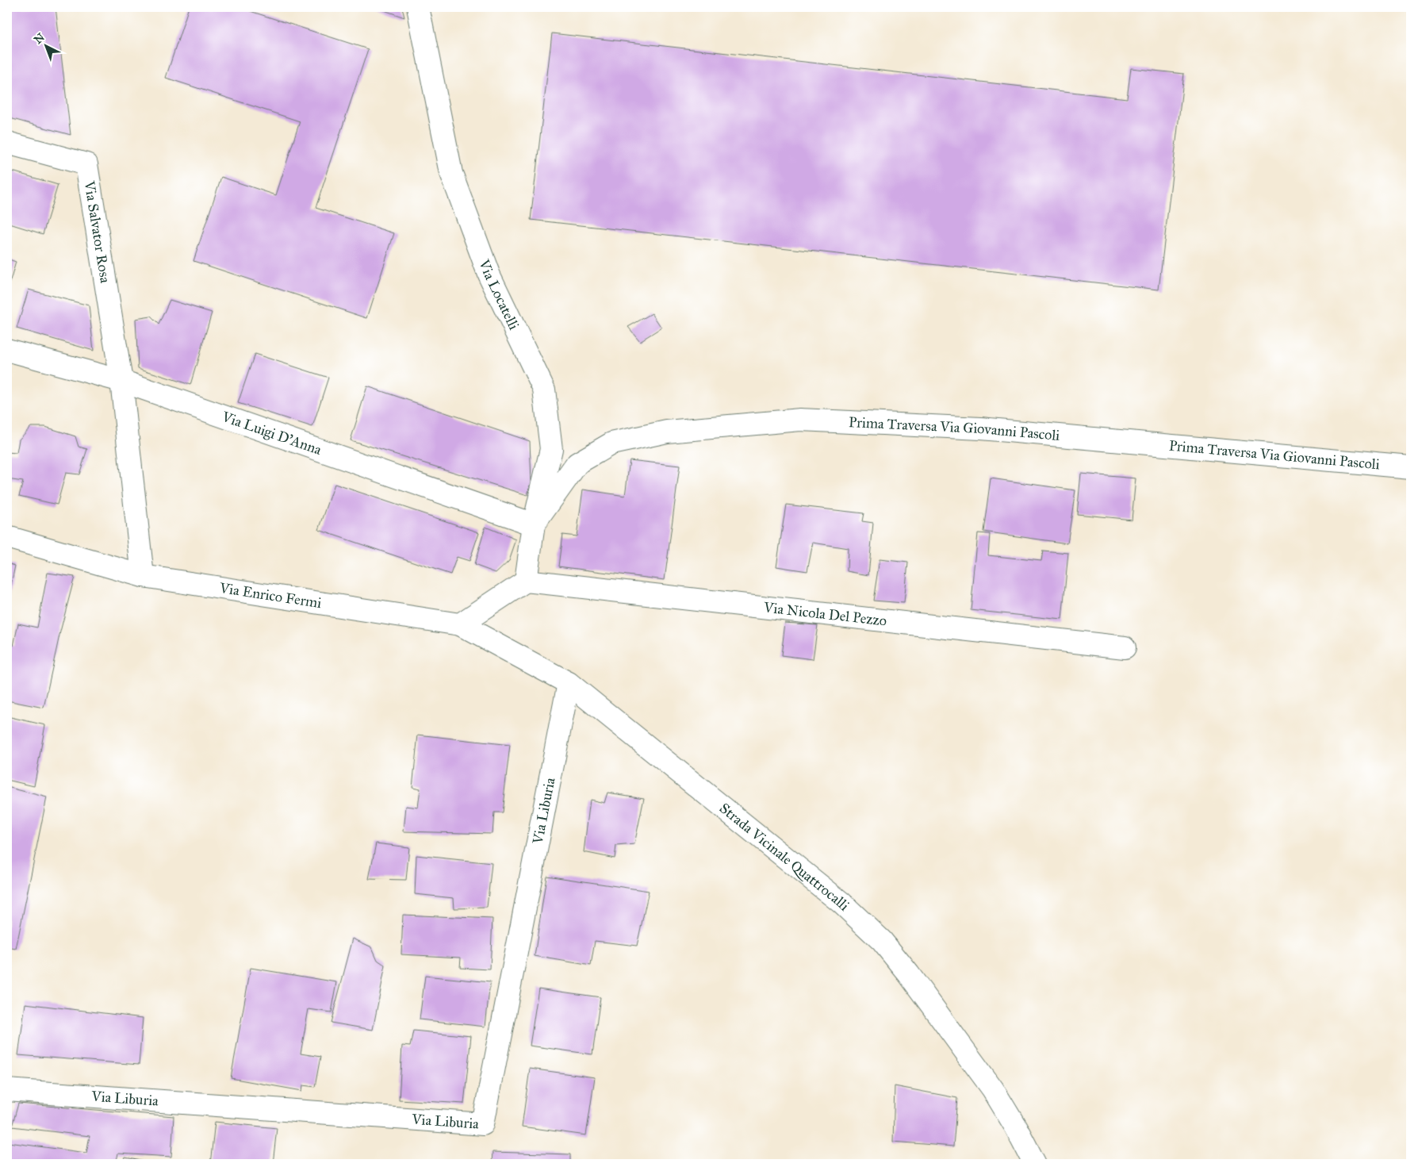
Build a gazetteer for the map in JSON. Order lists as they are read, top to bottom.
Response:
{
  "streets": {
    "street": [
      "Via Salvator Rosa",
      "Via Locatelli",
      "Prima Traversa Via Giovanni Pascoli",
      "Via Luigi D'Anna",
      "Via Enrico Fermi",
      "Via Nicola Del Pezzo",
      "Via Liburia",
      "Strada Vicinale Quattrocalli"
    ]
  },
  "crossings": [
    ["Via Salvator Rosa", "Via Luigi D'Anna"],
    ["Via Salvator Rosa", "Via Enrico Fermi"],
    ["Via Locatelli", "Prima Traversa Via Giovanni Pascoli"],
    ["Via Locatelli", "Via Luigi D'Anna"],
    ["Via Locatelli", "Via Nicola Del Pezzo"],
    ["Prima Traversa Via Giovanni Pascoli", "Via Luigi D'Anna"],
    ["Via Enrico Fermi", "Strada Vicinale Quattrocalli"],
    ["Via Liburia", "Strada Vicinale Quattrocalli"]
  ],
  "north": "top left"
}
